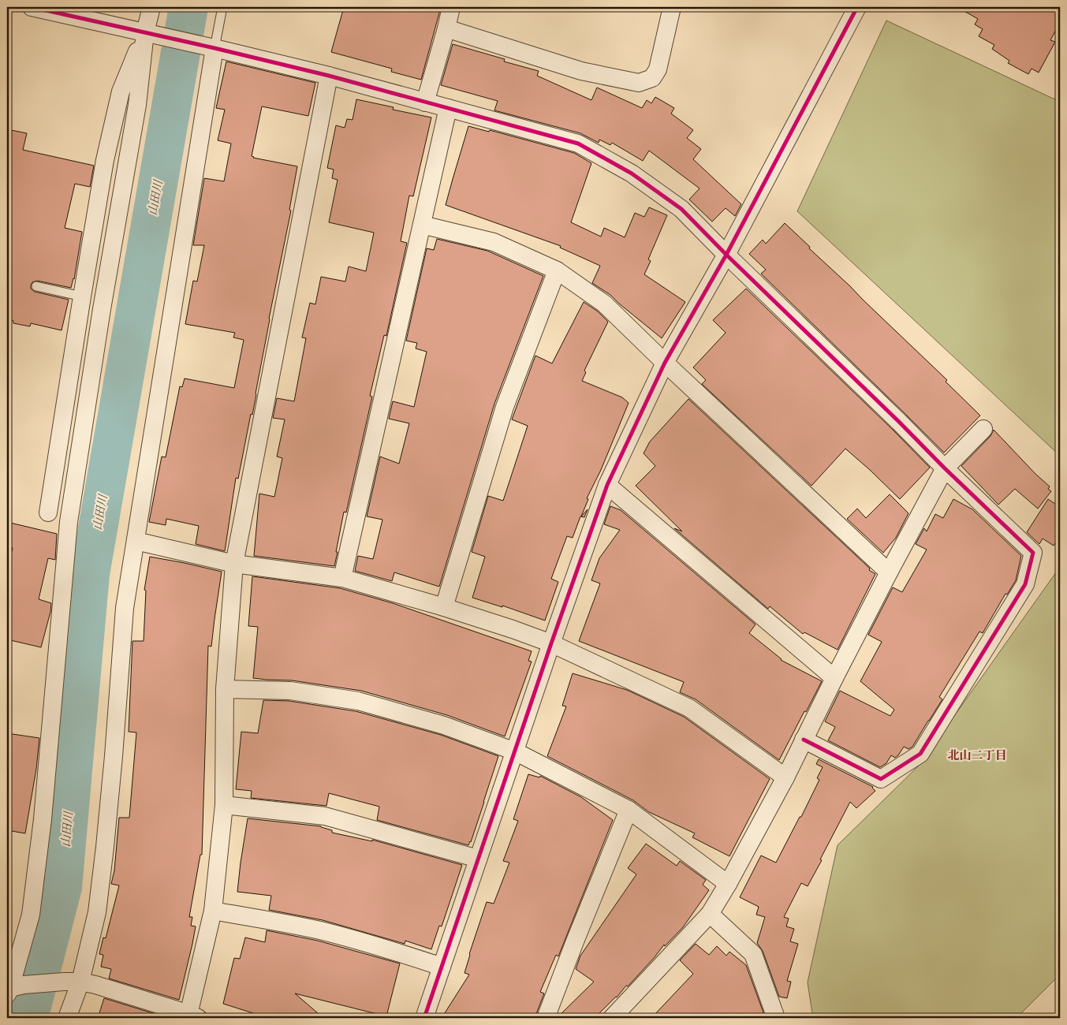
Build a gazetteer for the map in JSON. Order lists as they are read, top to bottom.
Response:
{
  "districts": ["北山二丁目"],
  "water": ["山田川"]
}
